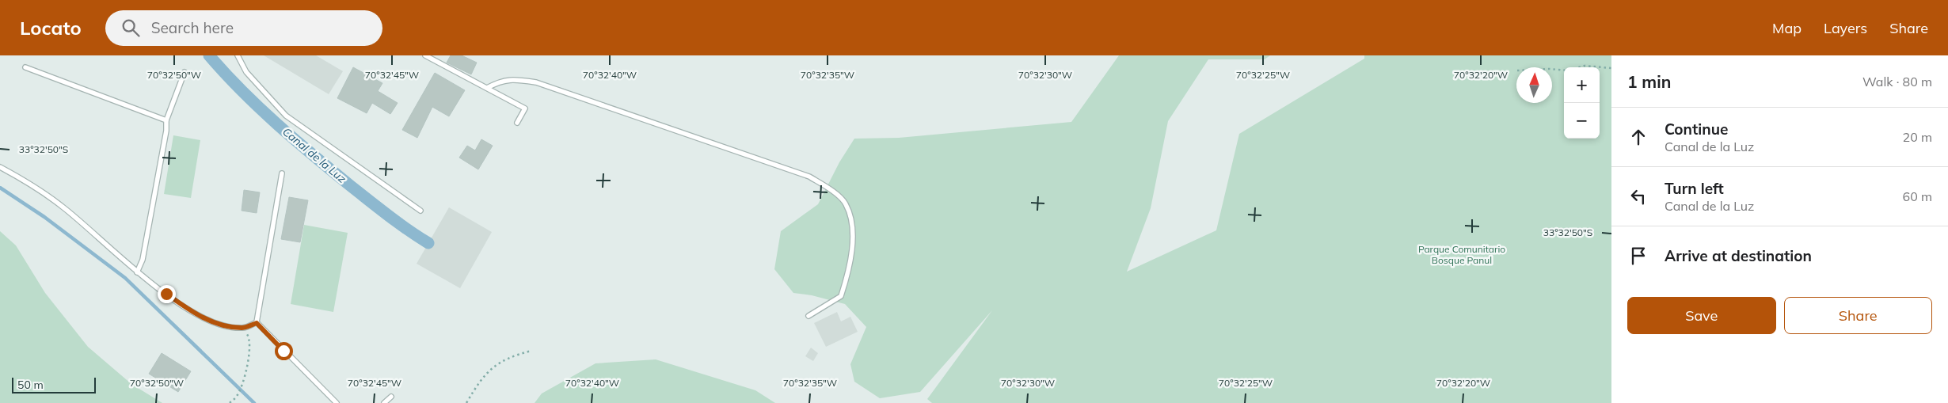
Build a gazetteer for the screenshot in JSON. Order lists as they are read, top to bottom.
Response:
{
  "water": ["Canal de la Luz"],
  "parks": ["Parque Comunitario Bosque Panul"],
  "scale_bar": "50 m",
  "north": "top",
  "page": {
    "header": "Locato",
    "search": "Search here",
    "nav": ["Map", "Layers", "Share"],
    "heading": ["1 min", "Walk · 80 m"],
    "map_buttons": ["+", "−"],
    "list": [
      ["Continue", "Canal de la Luz", "20 m"],
      ["Turn left", "Canal de la Luz", "60 m"],
      "Arrive at destination"
    ],
    "buttons": ["Save", "Share"],
    "scale": "50 m"
  },
  "coordinates": [
    "70°32'50\"W",
    "70°32'45\"W",
    "70°32'40\"W",
    "70°32'35\"W",
    "70°32'30\"W",
    "70°32'25\"W",
    "70°32'20\"W",
    "33°32'50\"S"
  ]
}
